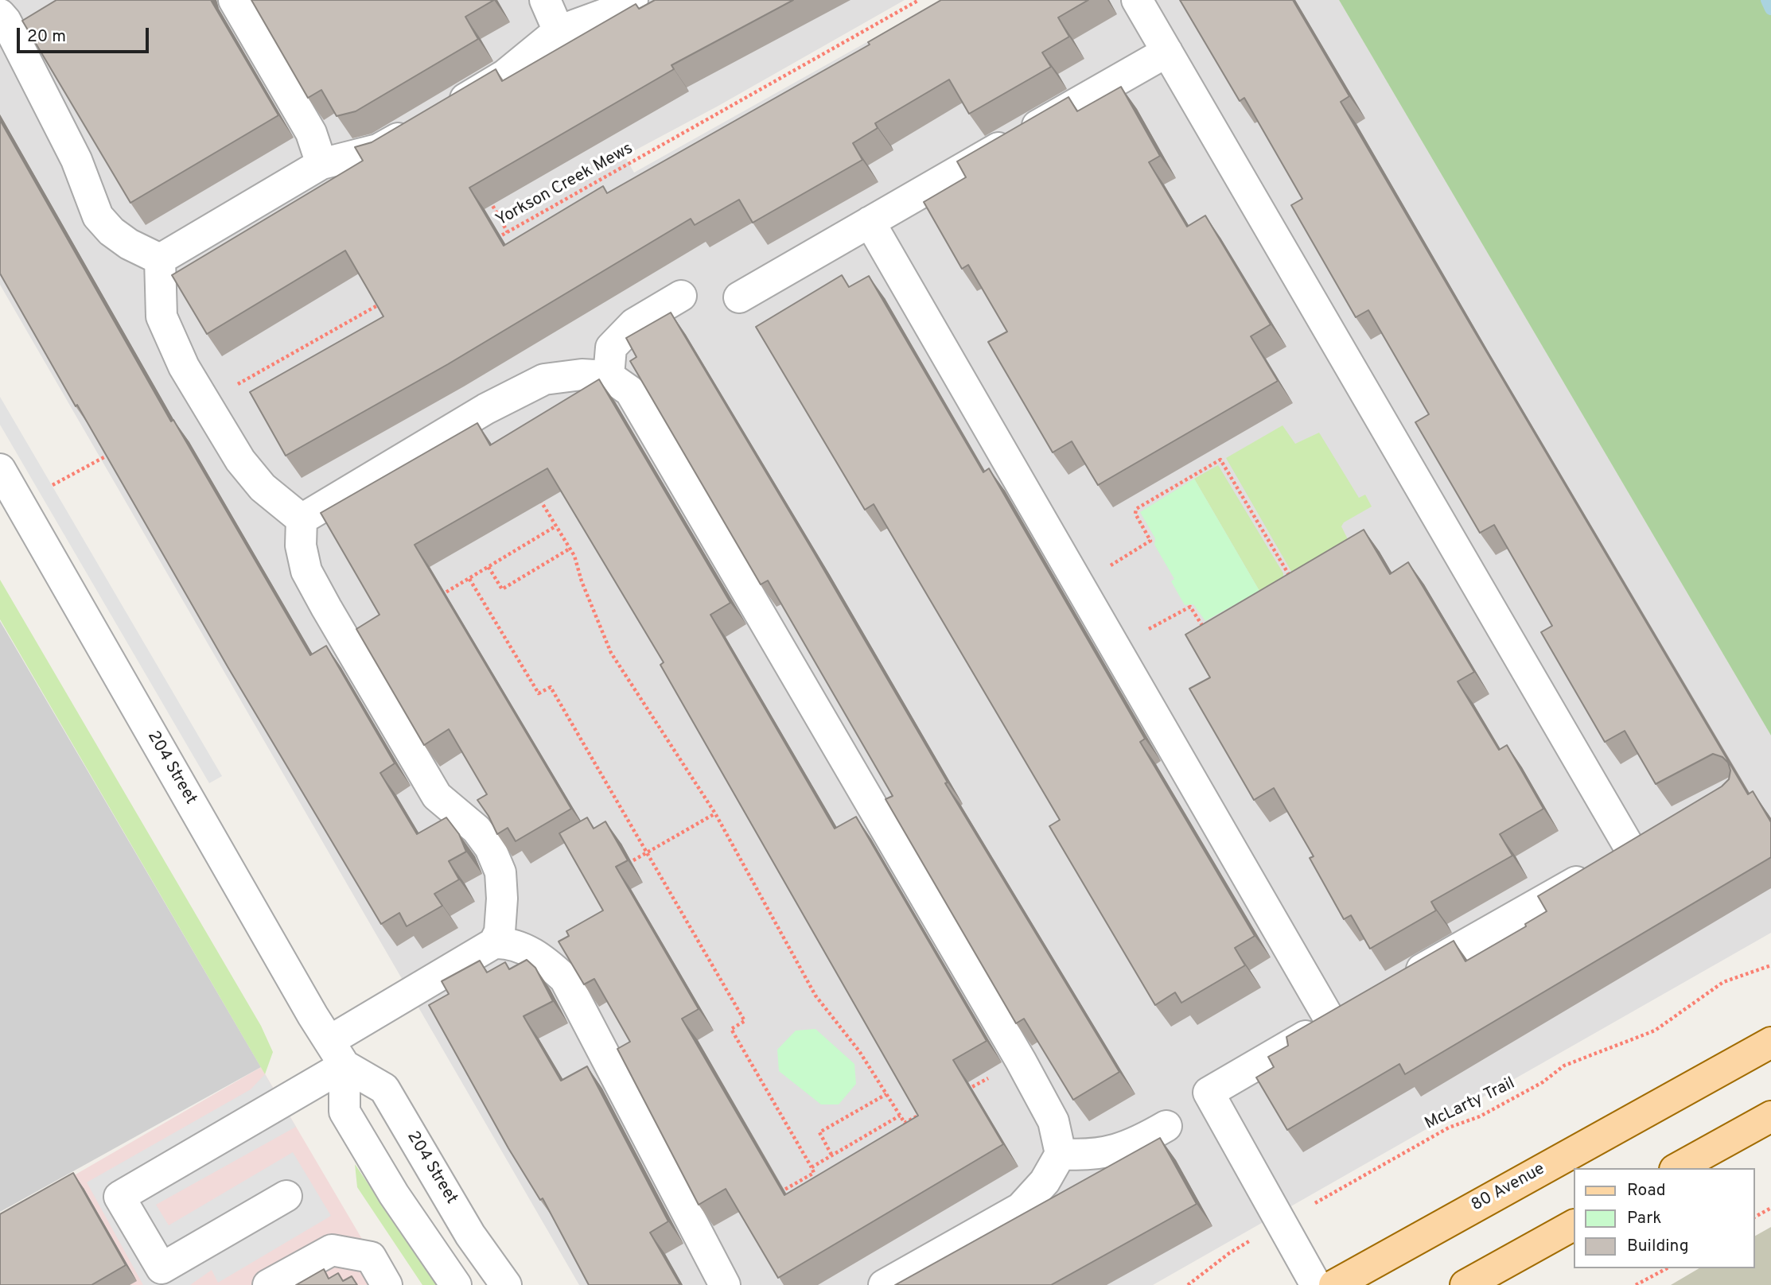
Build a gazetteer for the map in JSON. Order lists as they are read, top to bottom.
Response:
{
  "streets": {
    "main road": ["80 Avenue"],
    "street": ["204 Street"],
    "path": ["Yorkson Creek Mews", "McLarty Trail"]
  },
  "legend": ["Road", "Park", "Building"],
  "scale_bar": "20 m"
}
